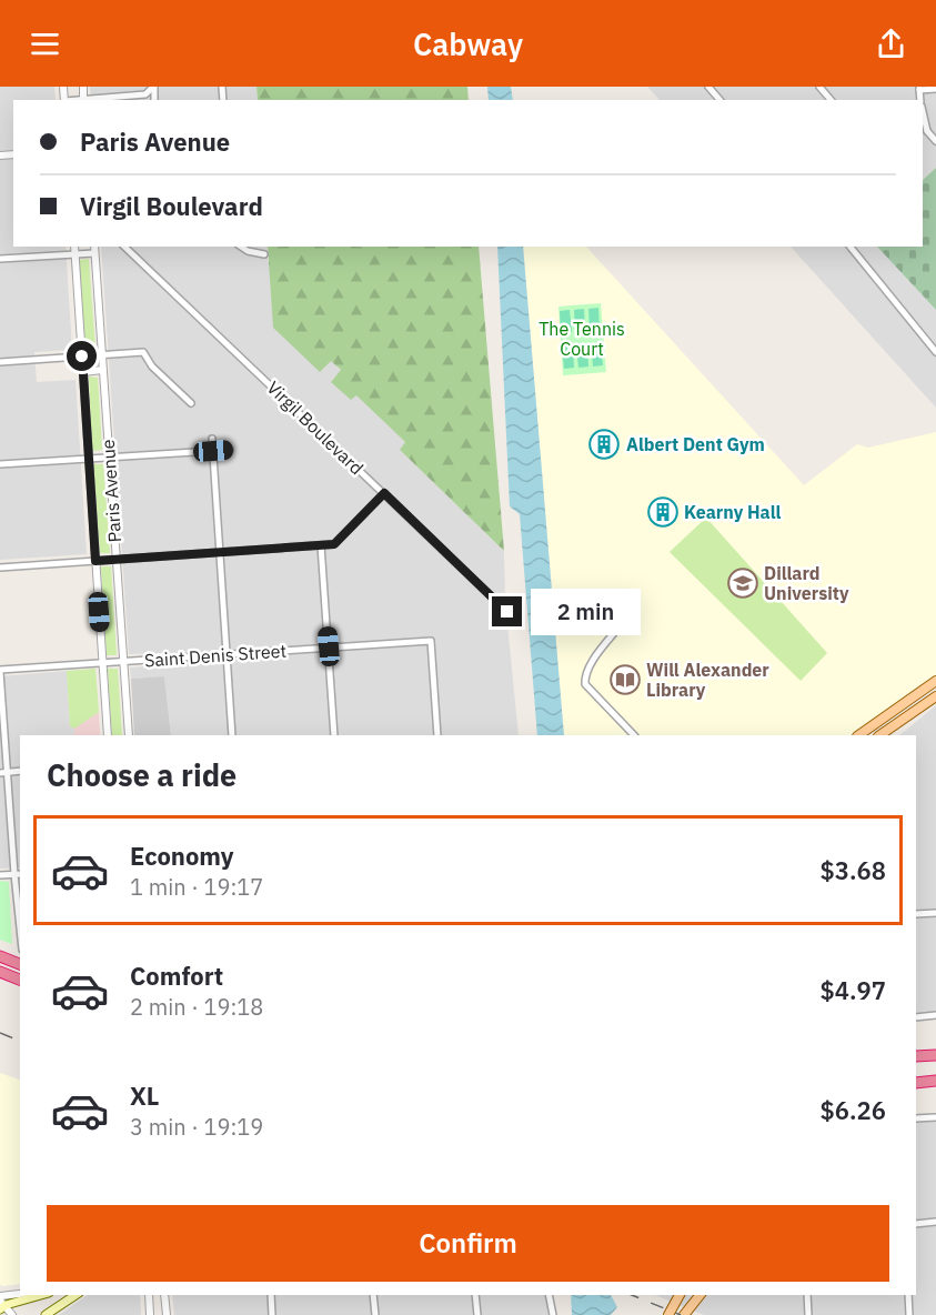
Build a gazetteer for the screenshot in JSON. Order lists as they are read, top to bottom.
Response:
{
  "streets": {
    "street": ["Virgil Boulevard", "Paris Avenue", "Saint Denis Street"]
  },
  "crossings": [
    ["Paris Avenue", "Saint Denis Street"]
  ],
  "parks": ["The Tennis Court"],
  "places": {
    "building": ["Albert Dent Gym", "Kearny Hall"],
    "school or university": ["Dillard University"],
    "library": ["Will Alexander Library"]
  },
  "page": {
    "header": "Cabway",
    "banner": ["Paris Avenue", "Virgil Boulevard"],
    "bubble": "2 min",
    "heading": "Choose a ride",
    "list": [
      {
        "name": "Economy",
        "note": "1 min · 19:17",
        "value": "$3.68"
      },
      {
        "name": "Comfort",
        "note": "2 min · 19:18",
        "value": "$4.97"
      },
      {
        "name": "XL",
        "note": "3 min · 19:19",
        "value": "$6.26"
      }
    ],
    "buttons": "Confirm"
  }
}
